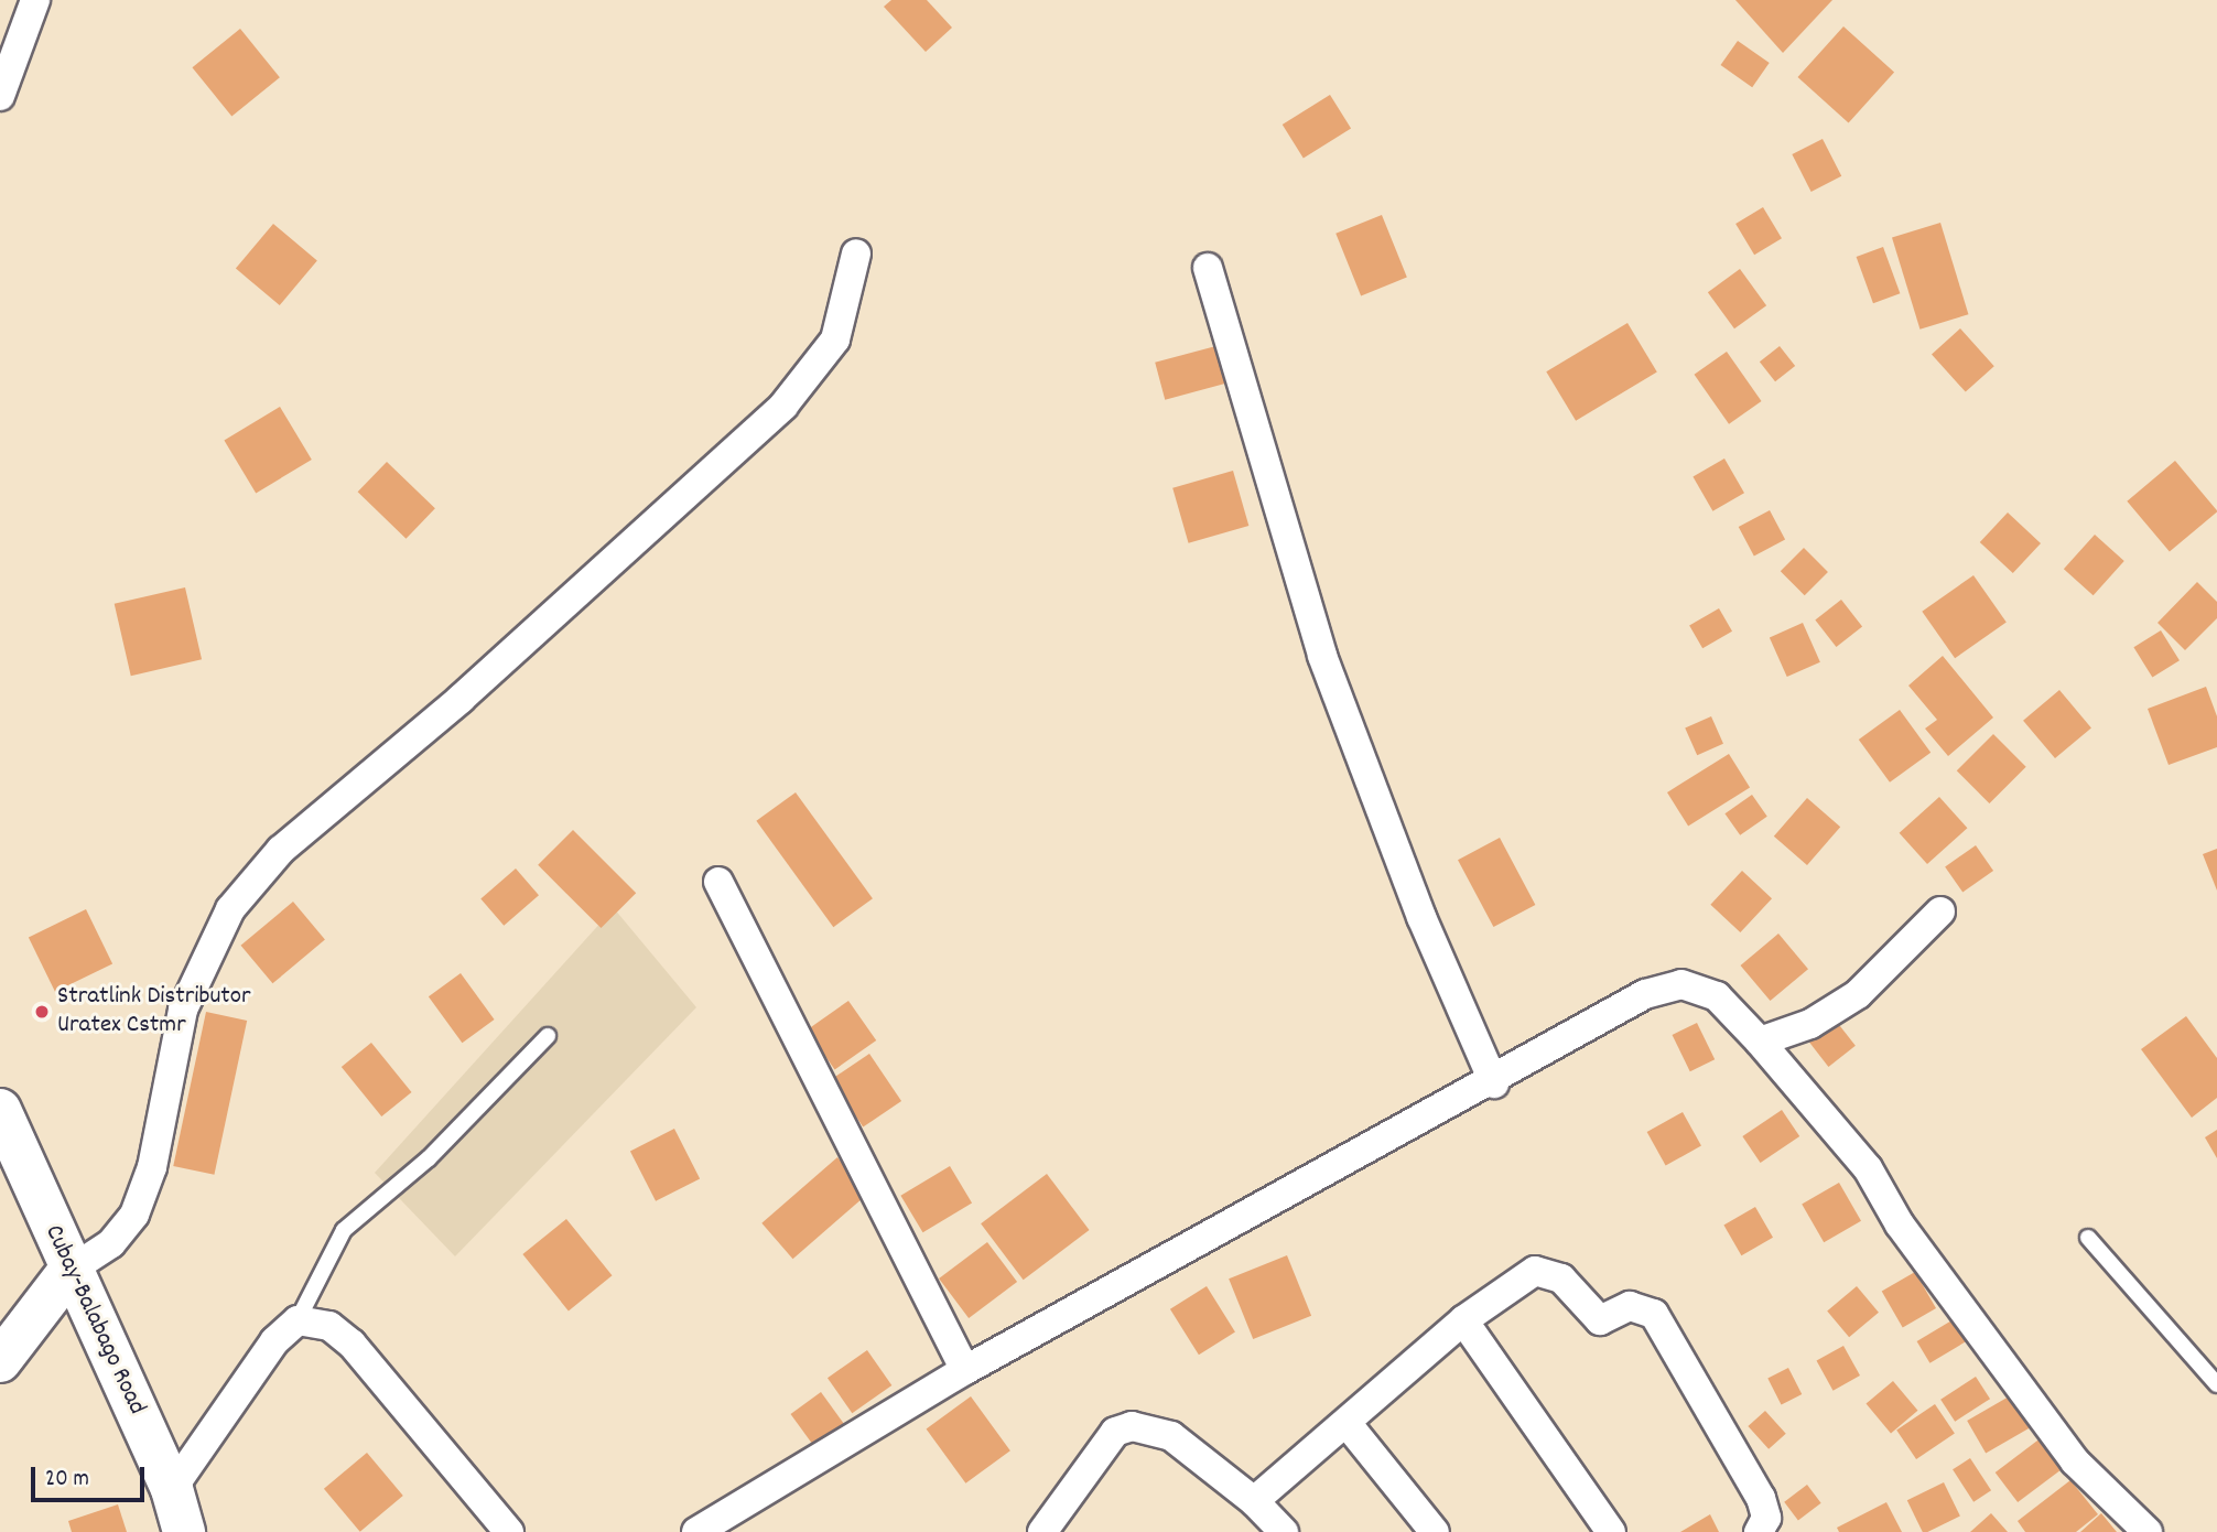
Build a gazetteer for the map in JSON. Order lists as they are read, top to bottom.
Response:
{
  "streets": {
    "main road": ["Cubay-Balabago Road"]
  },
  "places": ["Stratlink Distributor Uratex Cstmr"],
  "scale_bar": "20 m"
}
